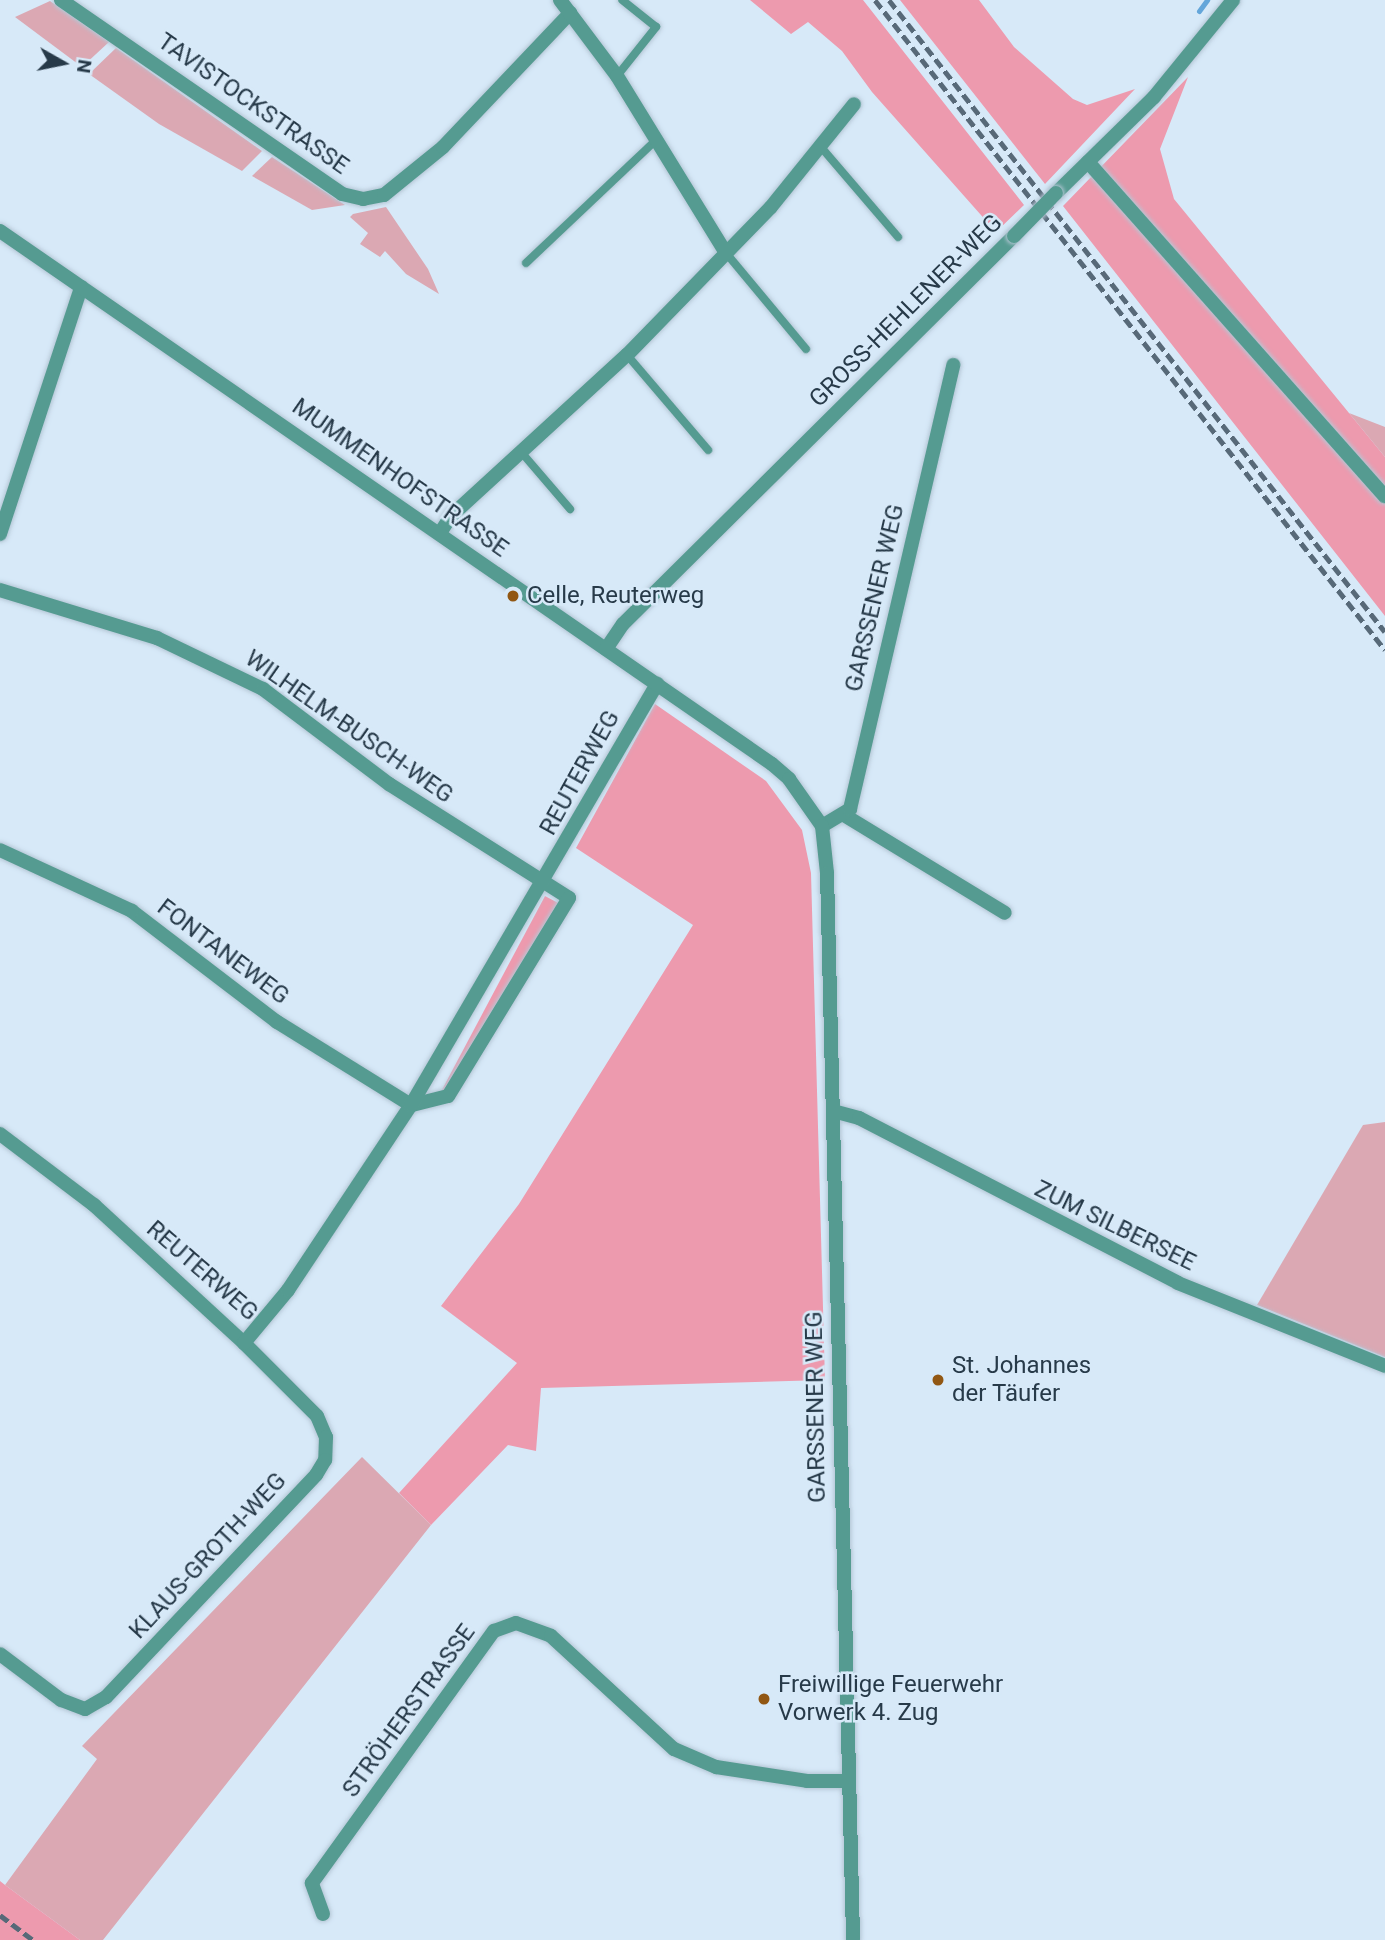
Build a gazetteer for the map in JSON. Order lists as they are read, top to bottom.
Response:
{
  "streets": {
    "street": [
      "TAVISTOCKSTRASSE",
      "GROSS-HEHLENER-WEG",
      "MUMMENHOFSTRASSE",
      "GARSSENER WEG",
      "WILHELM-BUSCH-WEG",
      "REUTERWEG",
      "FONTANEWEG",
      "ZUM SILBERSEE",
      "KLAUS-GROTH-WEG",
      "STRÖHERSTRASSE"
    ]
  },
  "crossings": [
    ["GROSS-HEHLENER-WEG", "MUMMENHOFSTRASSE"],
    ["MUMMENHOFSTRASSE", "GARSSENER WEG"],
    ["MUMMENHOFSTRASSE", "REUTERWEG"],
    ["GARSSENER WEG", "ZUM SILBERSEE"],
    ["GARSSENER WEG", "STRÖHERSTRASSE"],
    ["WILHELM-BUSCH-WEG", "REUTERWEG"],
    ["REUTERWEG", "FONTANEWEG"],
    ["REUTERWEG", "KLAUS-GROTH-WEG"]
  ],
  "places": ["Celle, Reuterweg", "St. Johannes der Täufer", "Freiwillige Feuerwehr Vorwerk 4. Zug"],
  "north": "right"
}
